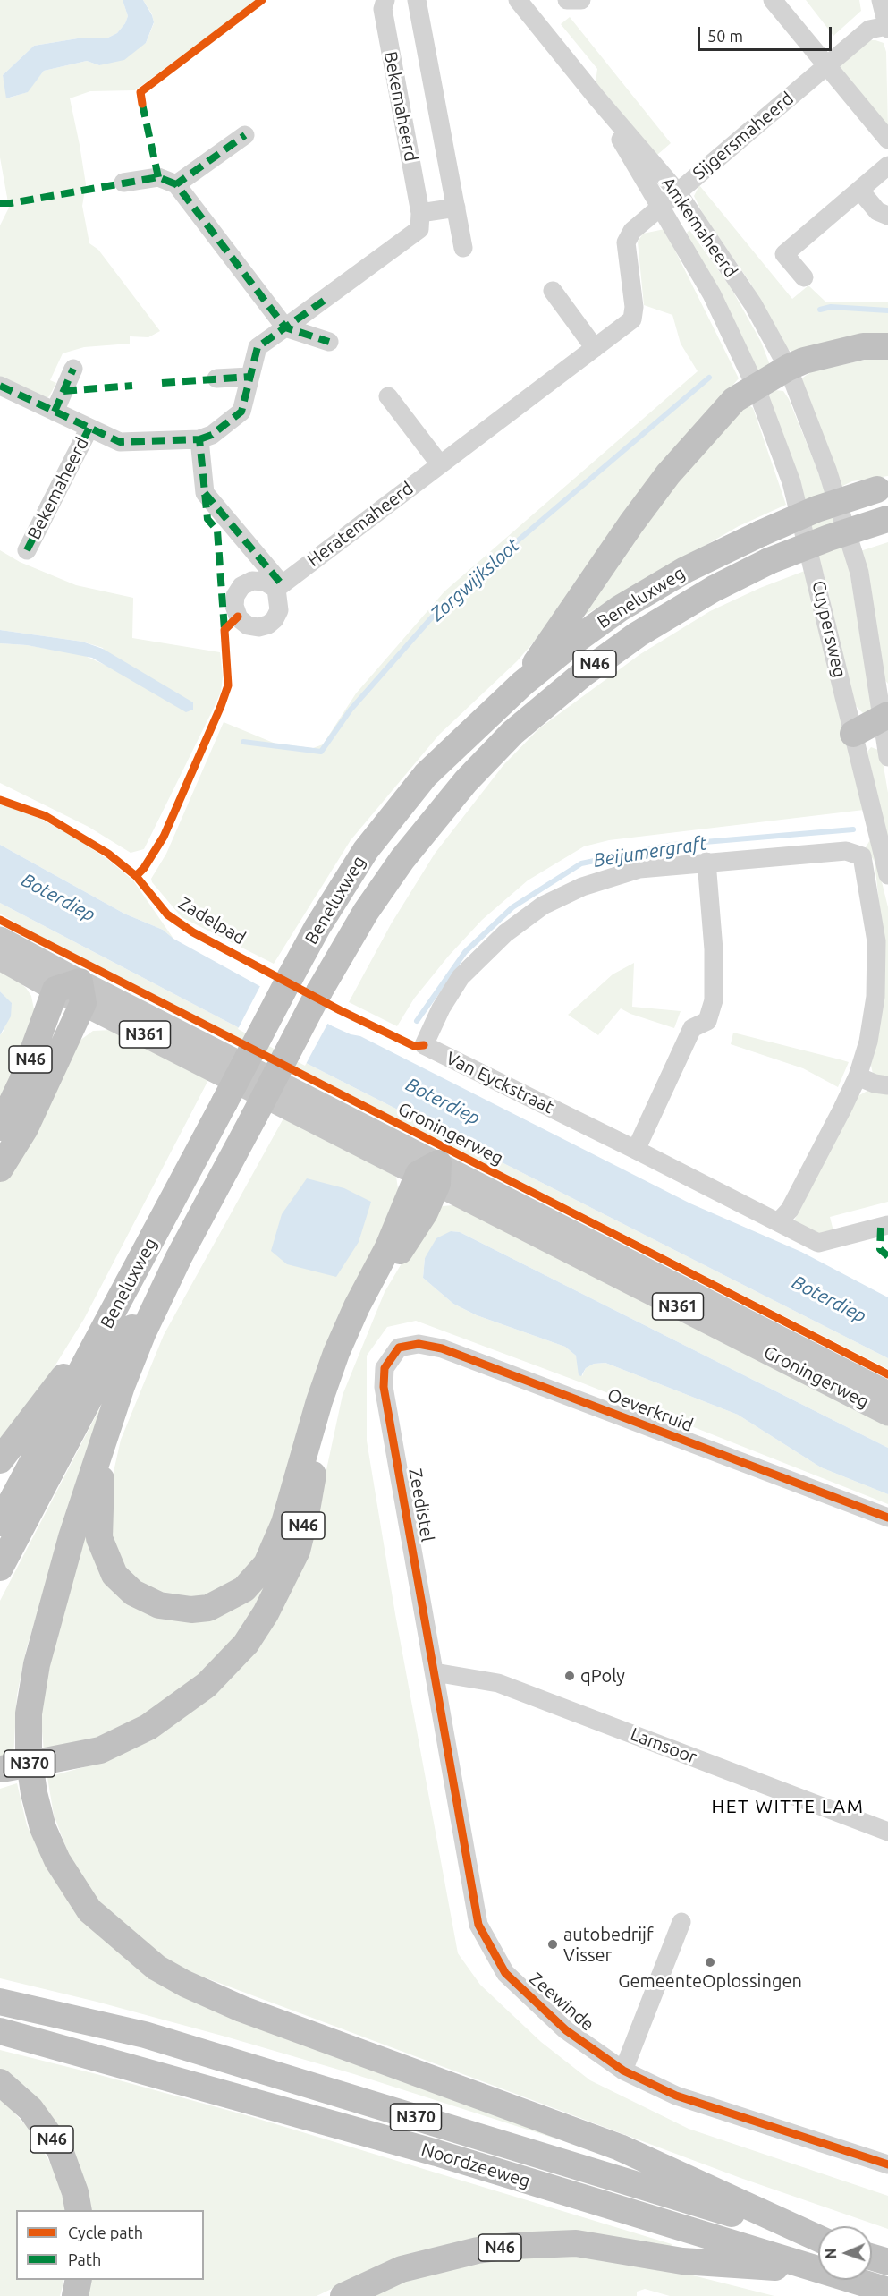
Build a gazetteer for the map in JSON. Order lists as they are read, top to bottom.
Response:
{
  "streets": {
    "highway": [
      "Beneluxweg",
      "N46",
      "N370",
      "Noordzeeweg"
    ],
    "main road": ["N361", "Groningerweg"],
    "street": [
      "Bekemaheerd",
      "Sijgersmaheerd",
      "Amkemaheerd",
      "Heratemaheerd",
      "Cuypersweg",
      "Van Eyckstraat",
      "Oeverkruid",
      "Zeedistel",
      "Lamsoor",
      "Zeewinde"
    ],
    "cycle path": ["Zadelpad"]
  },
  "crossings": [
    ["Bekemaheerd", "Heratemaheerd"],
    ["Sijgersmaheerd", "Amkemaheerd"],
    ["Sijgersmaheerd", "Heratemaheerd"],
    ["Amkemaheerd", "Heratemaheerd"],
    ["Amkemaheerd", "Cuypersweg"],
    ["Amkemaheerd", "N46"],
    ["Beneluxweg", "N46"],
    ["Cuypersweg", "N46"],
    ["N46", "Groningerweg"],
    ["N46", "N370"],
    ["Oeverkruid", "Zeedistel"],
    ["Zeedistel", "Lamsoor"],
    ["Zeedistel", "Zeewinde"],
    ["Lamsoor", "Zeewinde"]
  ],
  "districts": ["HET WITTE LAM"],
  "water": ["Zorgwijksloot", "Beijumergraft", "Boterdiep"],
  "places": ["qPoly", "autobedrijf Visser", "GemeenteOplossingen"],
  "legend": ["Cycle path", "Path"],
  "scale_bar": "50 m",
  "north": "left"
}
